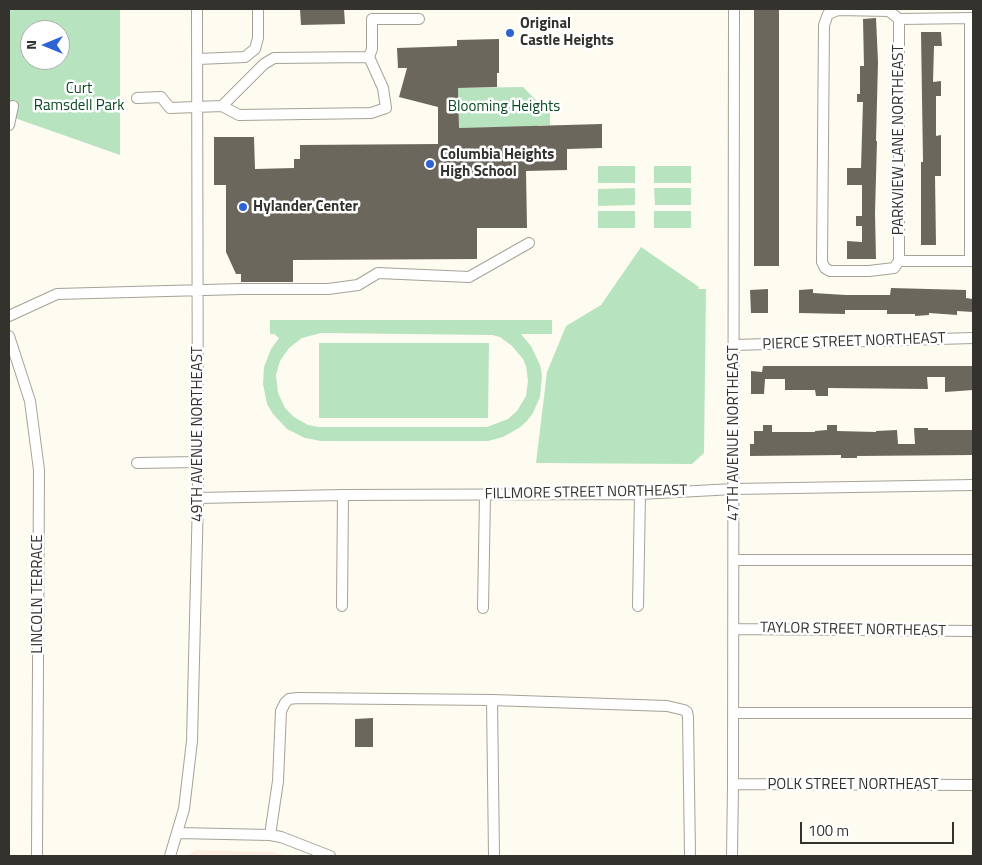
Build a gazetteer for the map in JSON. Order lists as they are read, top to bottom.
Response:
{
  "streets": {
    "street": [
      "PARKVIEW LANE NORTHEAST",
      "PIERCE STREET NORTHEAST",
      "47TH AVENUE NORTHEAST",
      "49TH AVENUE NORTHEAST",
      "FILLMORE STREET NORTHEAST",
      "LINCOLN TERRACE",
      "TAYLOR STREET NORTHEAST",
      "POLK STREET NORTHEAST"
    ]
  },
  "crossings": [
    ["PIERCE STREET NORTHEAST", "47TH AVENUE NORTHEAST"],
    ["47TH AVENUE NORTHEAST", "FILLMORE STREET NORTHEAST"],
    ["47TH AVENUE NORTHEAST", "TAYLOR STREET NORTHEAST"],
    ["47TH AVENUE NORTHEAST", "POLK STREET NORTHEAST"],
    ["49TH AVENUE NORTHEAST", "FILLMORE STREET NORTHEAST"]
  ],
  "parks": ["Curt Ramsdell Park", "Blooming Heights"],
  "places": ["Original Castle Heights", "Columbia Heights High School", "Hylander Center"],
  "scale_bar": "100 m",
  "north": "left"
}
